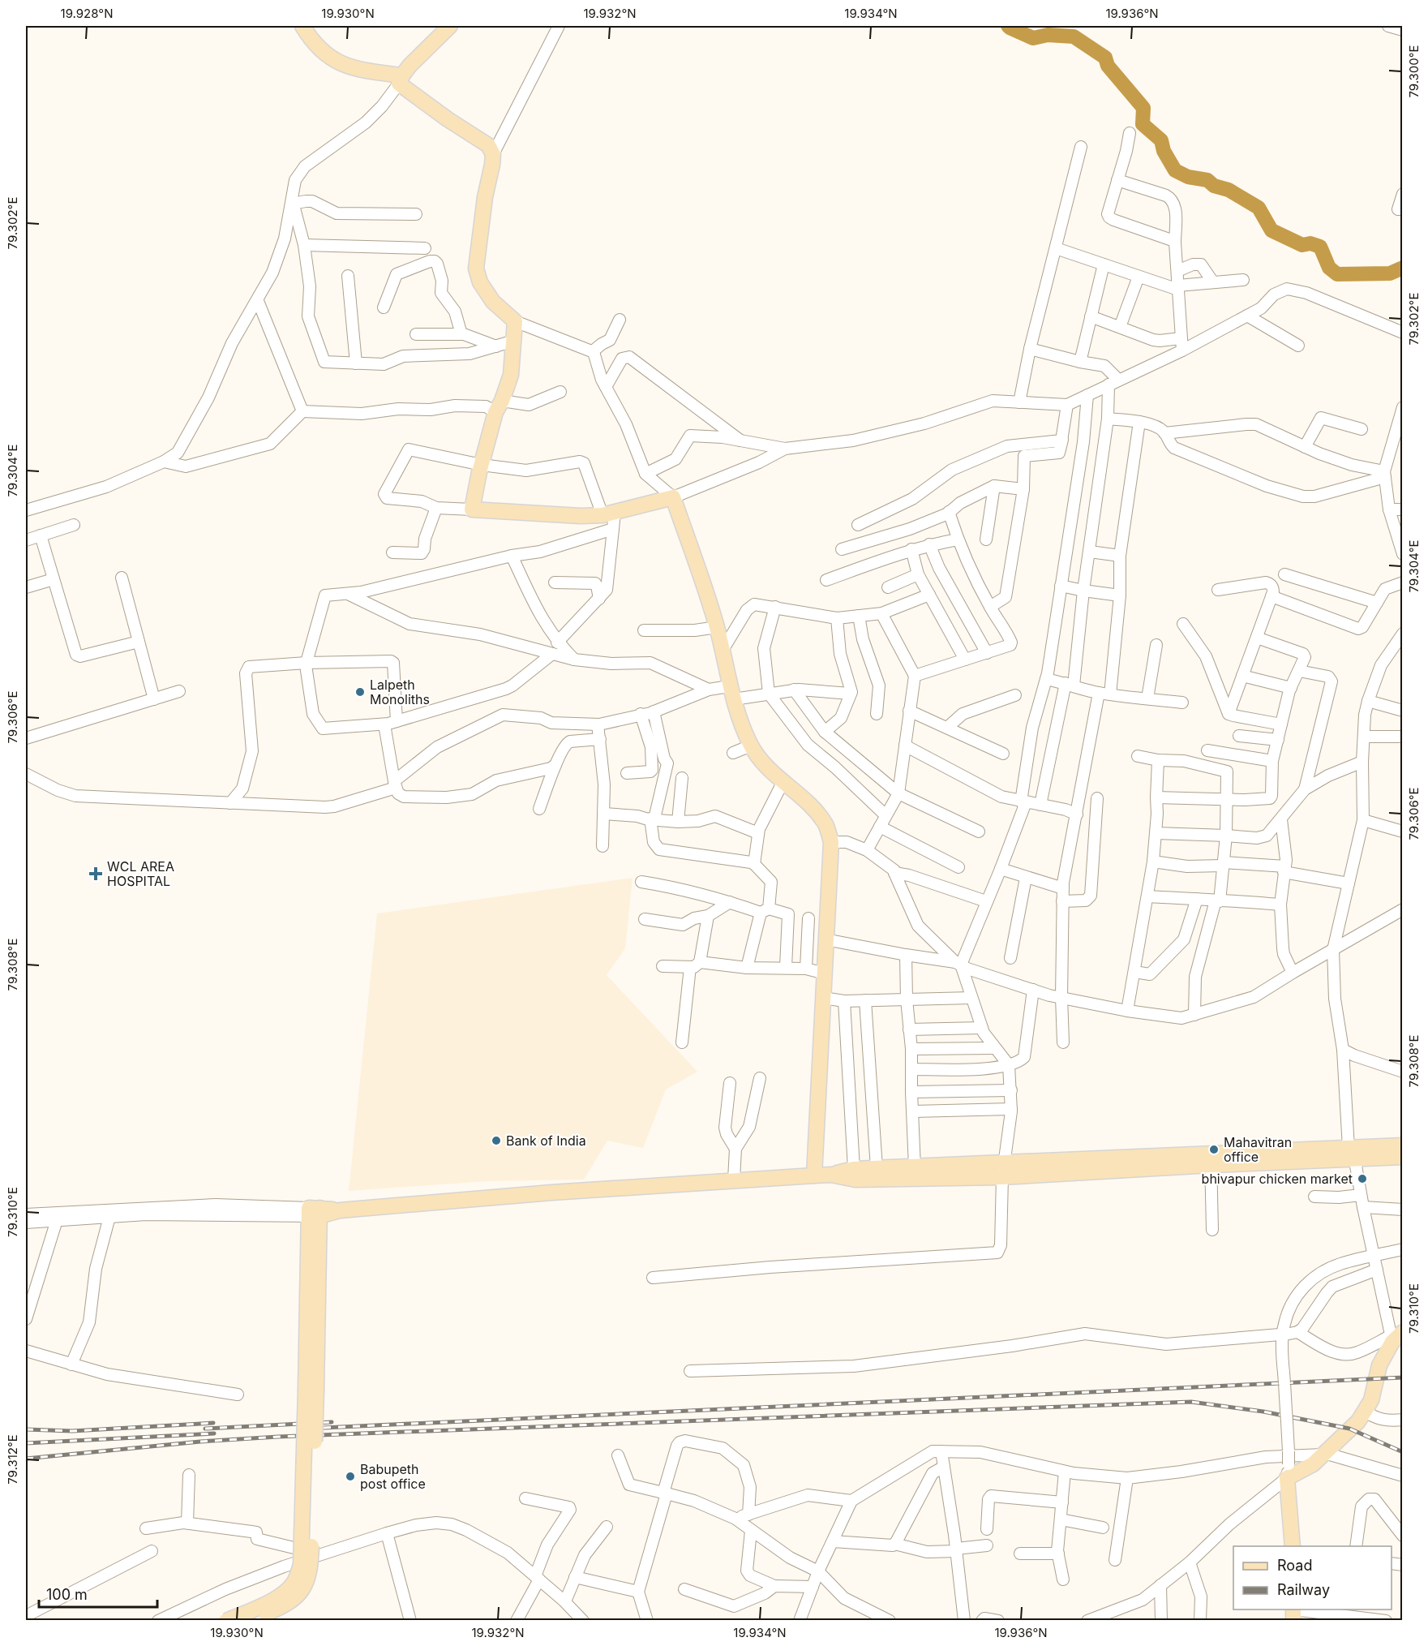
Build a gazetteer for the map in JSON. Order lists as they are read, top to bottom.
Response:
{
  "places": {
    "other": [
      "Lalpeth Monoliths",
      "Bank of India",
      "Mahavitran office",
      "bhivapur chicken market",
      "Babupeth post office"
    ],
    "health": ["WCL AREA HOSPITAL"]
  },
  "legend": ["Road", "Railway"],
  "scale_bar": "100 m",
  "coordinates": [
    "19.928°N",
    "19.930°N",
    "19.932°N",
    "19.934°N",
    "19.936°N",
    "79.300°E",
    "79.302°E",
    "79.304°E",
    "79.306°E",
    "79.308°E",
    "79.310°E",
    "79.312°E"
  ]
}
